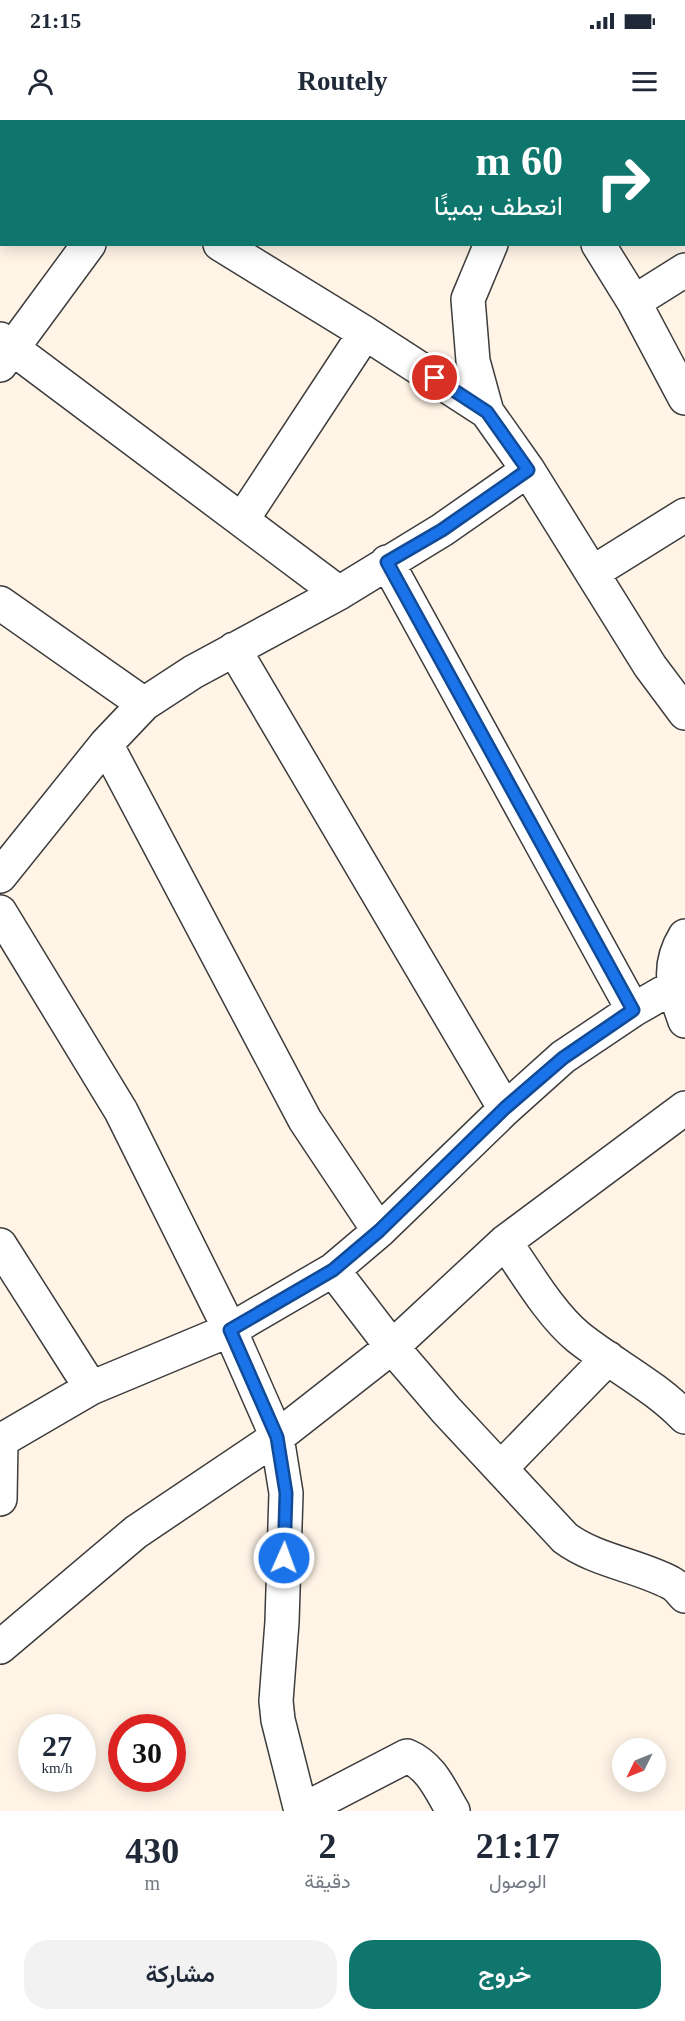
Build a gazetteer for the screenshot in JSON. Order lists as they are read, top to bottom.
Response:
{
  "north": "bottom left",
  "page": {
    "status": "21:15",
    "header": "Routely",
    "turn": ["60 m", "انعطف يمينًا"],
    "speed": "27 km/h",
    "limit": "30",
    "eta": [
      "21:17",
      "الوصول",
      "2",
      "دقيقة",
      "430",
      "m"
    ],
    "buttons": ["خروج", "مشاركة"]
  }
}
